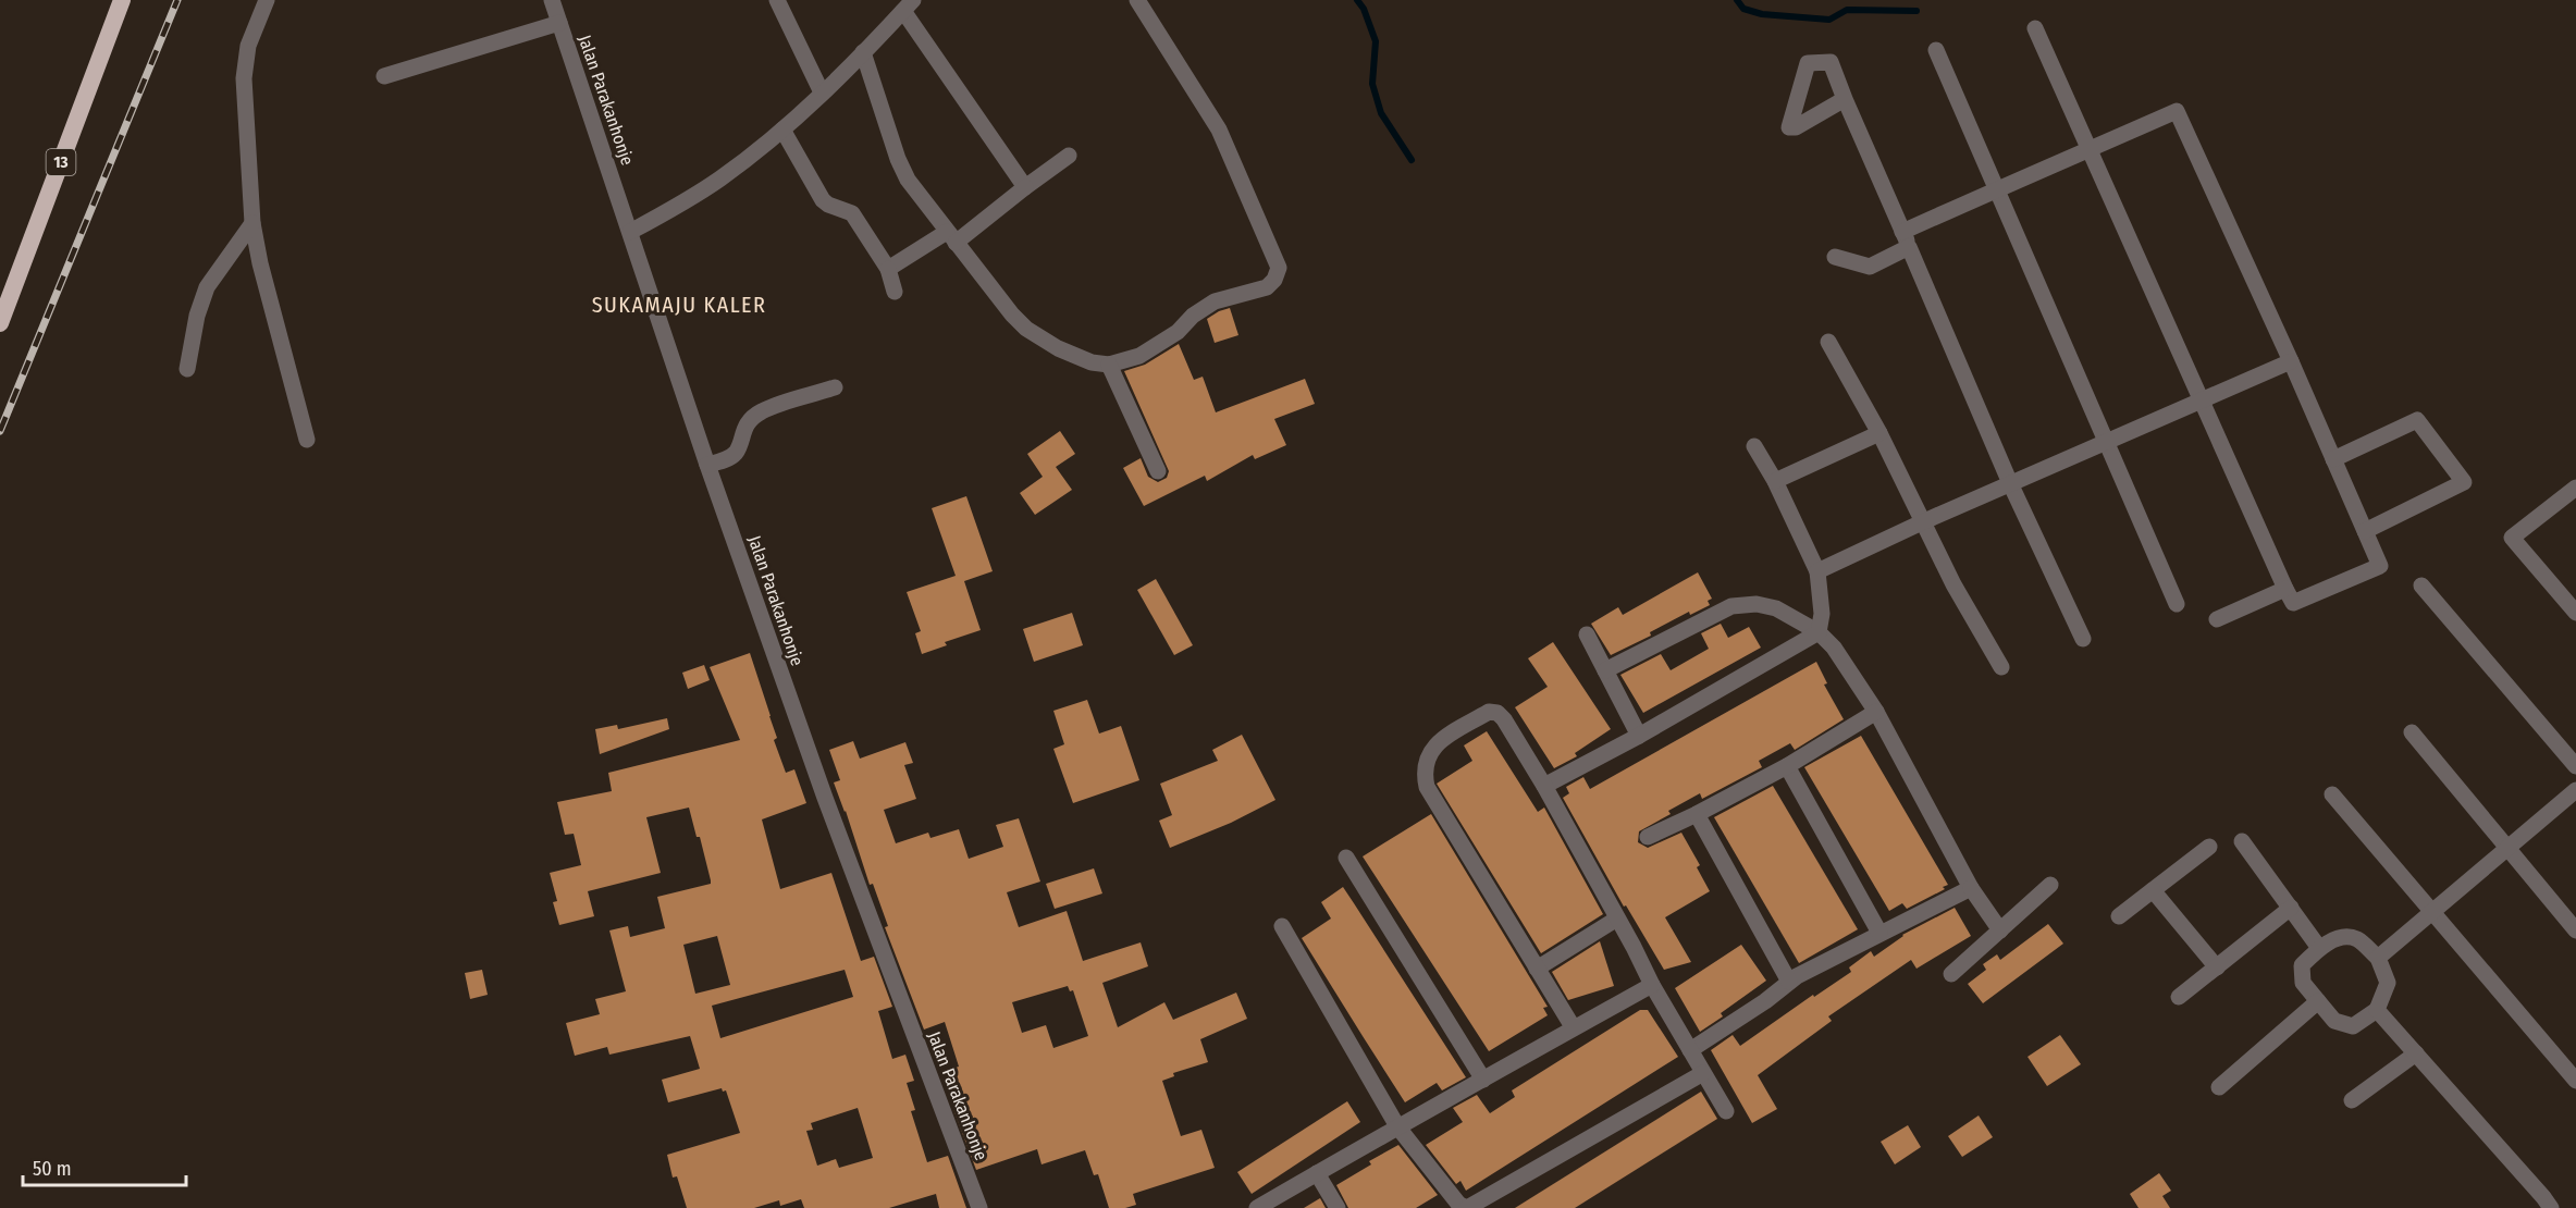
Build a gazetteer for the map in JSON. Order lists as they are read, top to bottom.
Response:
{
  "streets": {
    "highway": ["13"],
    "street": ["Jalan Parakanhonje"]
  },
  "districts": ["SUKAMAJU KALER"],
  "scale_bar": "50 m"
}
